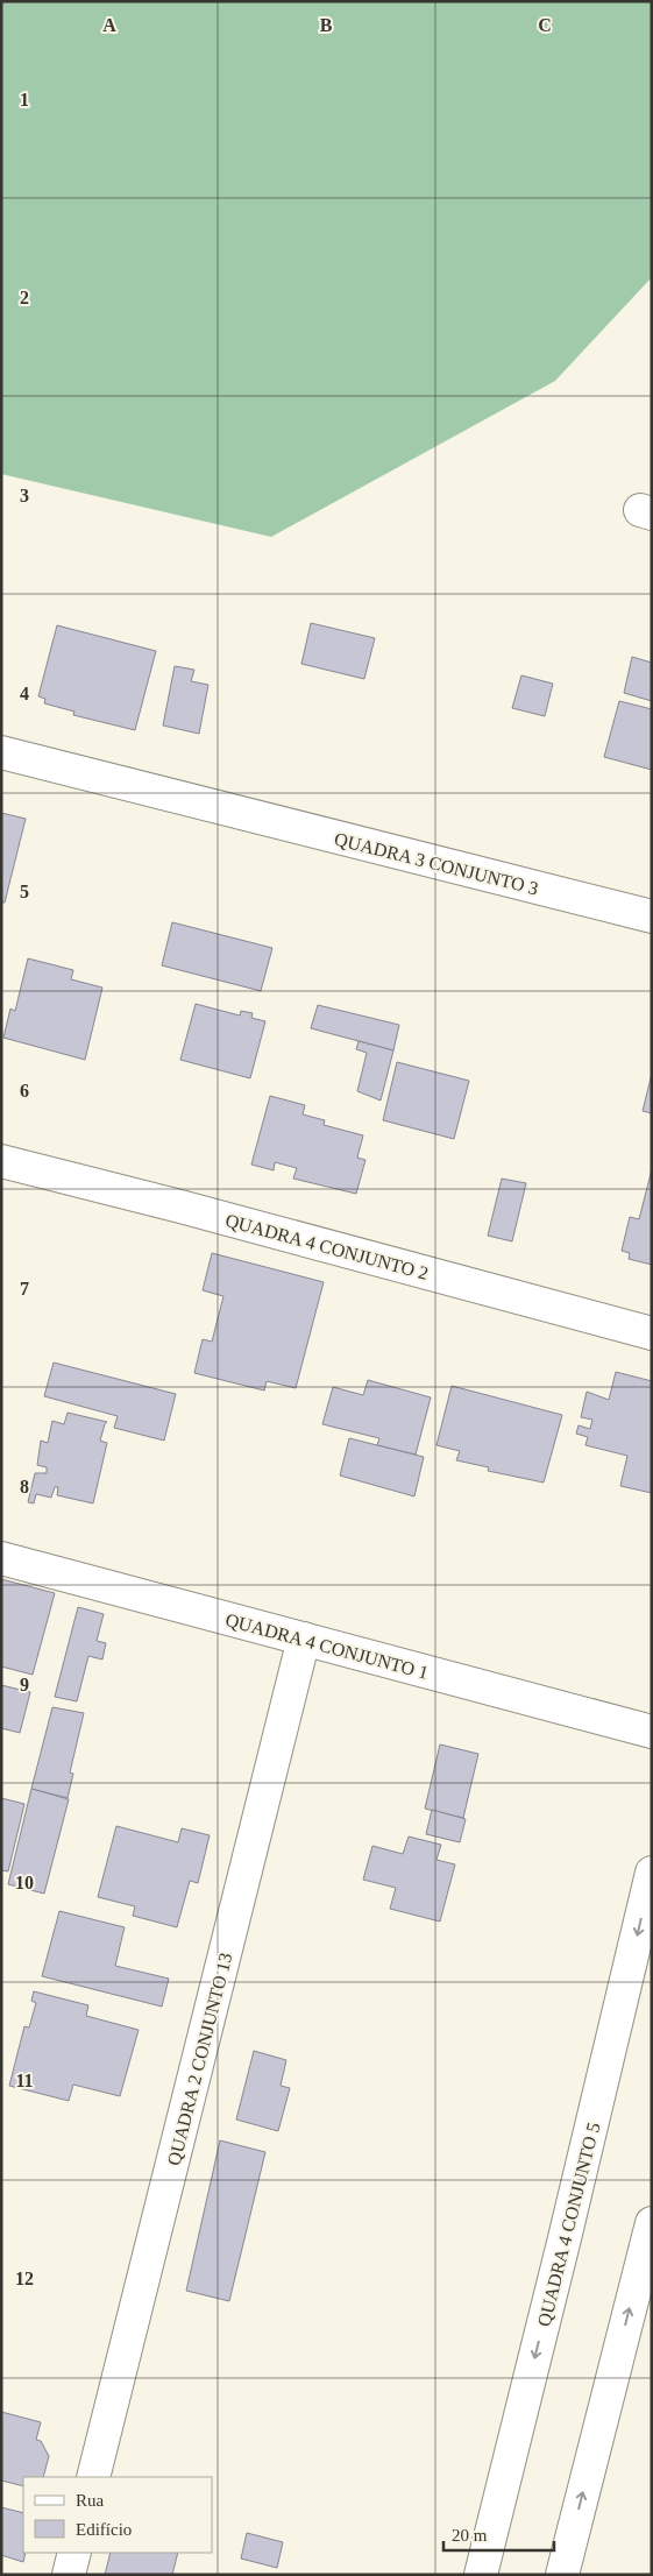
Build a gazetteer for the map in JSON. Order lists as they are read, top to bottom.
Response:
{
  "streets": {
    "street": [
      "QUADRA 3 CONJUNTO 3",
      "QUADRA 4 CONJUNTO 2",
      "QUADRA 4 CONJUNTO 1",
      "QUADRA 2 CONJUNTO 13",
      "QUADRA 4 CONJUNTO 5"
    ]
  },
  "crossings": [
    ["QUADRA 4 CONJUNTO 1", "QUADRA 2 CONJUNTO 13"]
  ],
  "legend": ["Rua", "Edifício"],
  "scale_bar": "20 m",
  "grid": {
    "columns": ["A", "B", "C"],
    "rows": [
      "1",
      "2",
      "3",
      "4",
      "5",
      "6",
      "7",
      "8",
      "9",
      "10",
      "11",
      "12"
    ]
  }
}
